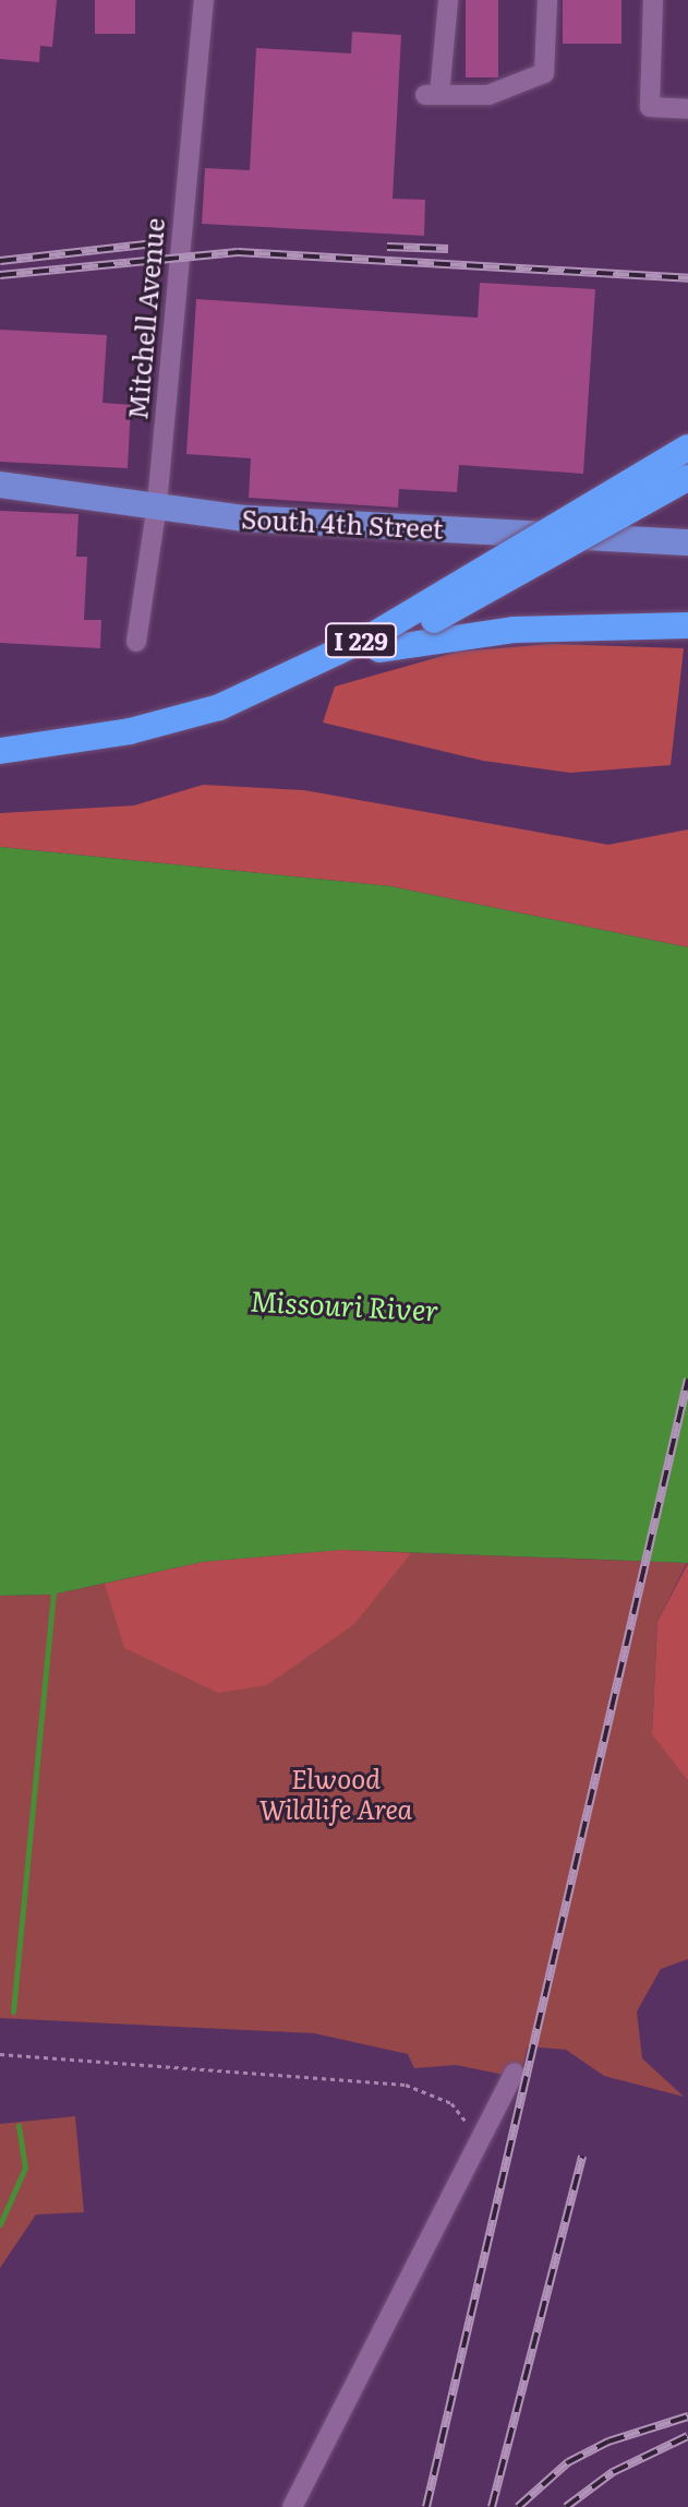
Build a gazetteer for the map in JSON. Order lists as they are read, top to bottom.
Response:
{
  "streets": {
    "highway": ["I 229"],
    "main road": ["South 4th Street"],
    "street": ["Mitchell Avenue"]
  },
  "crossings": [
    ["Mitchell Avenue", "South 4th Street"]
  ],
  "water": ["Missouri River"],
  "parks": ["Elwood Wildlife Area"]
}
